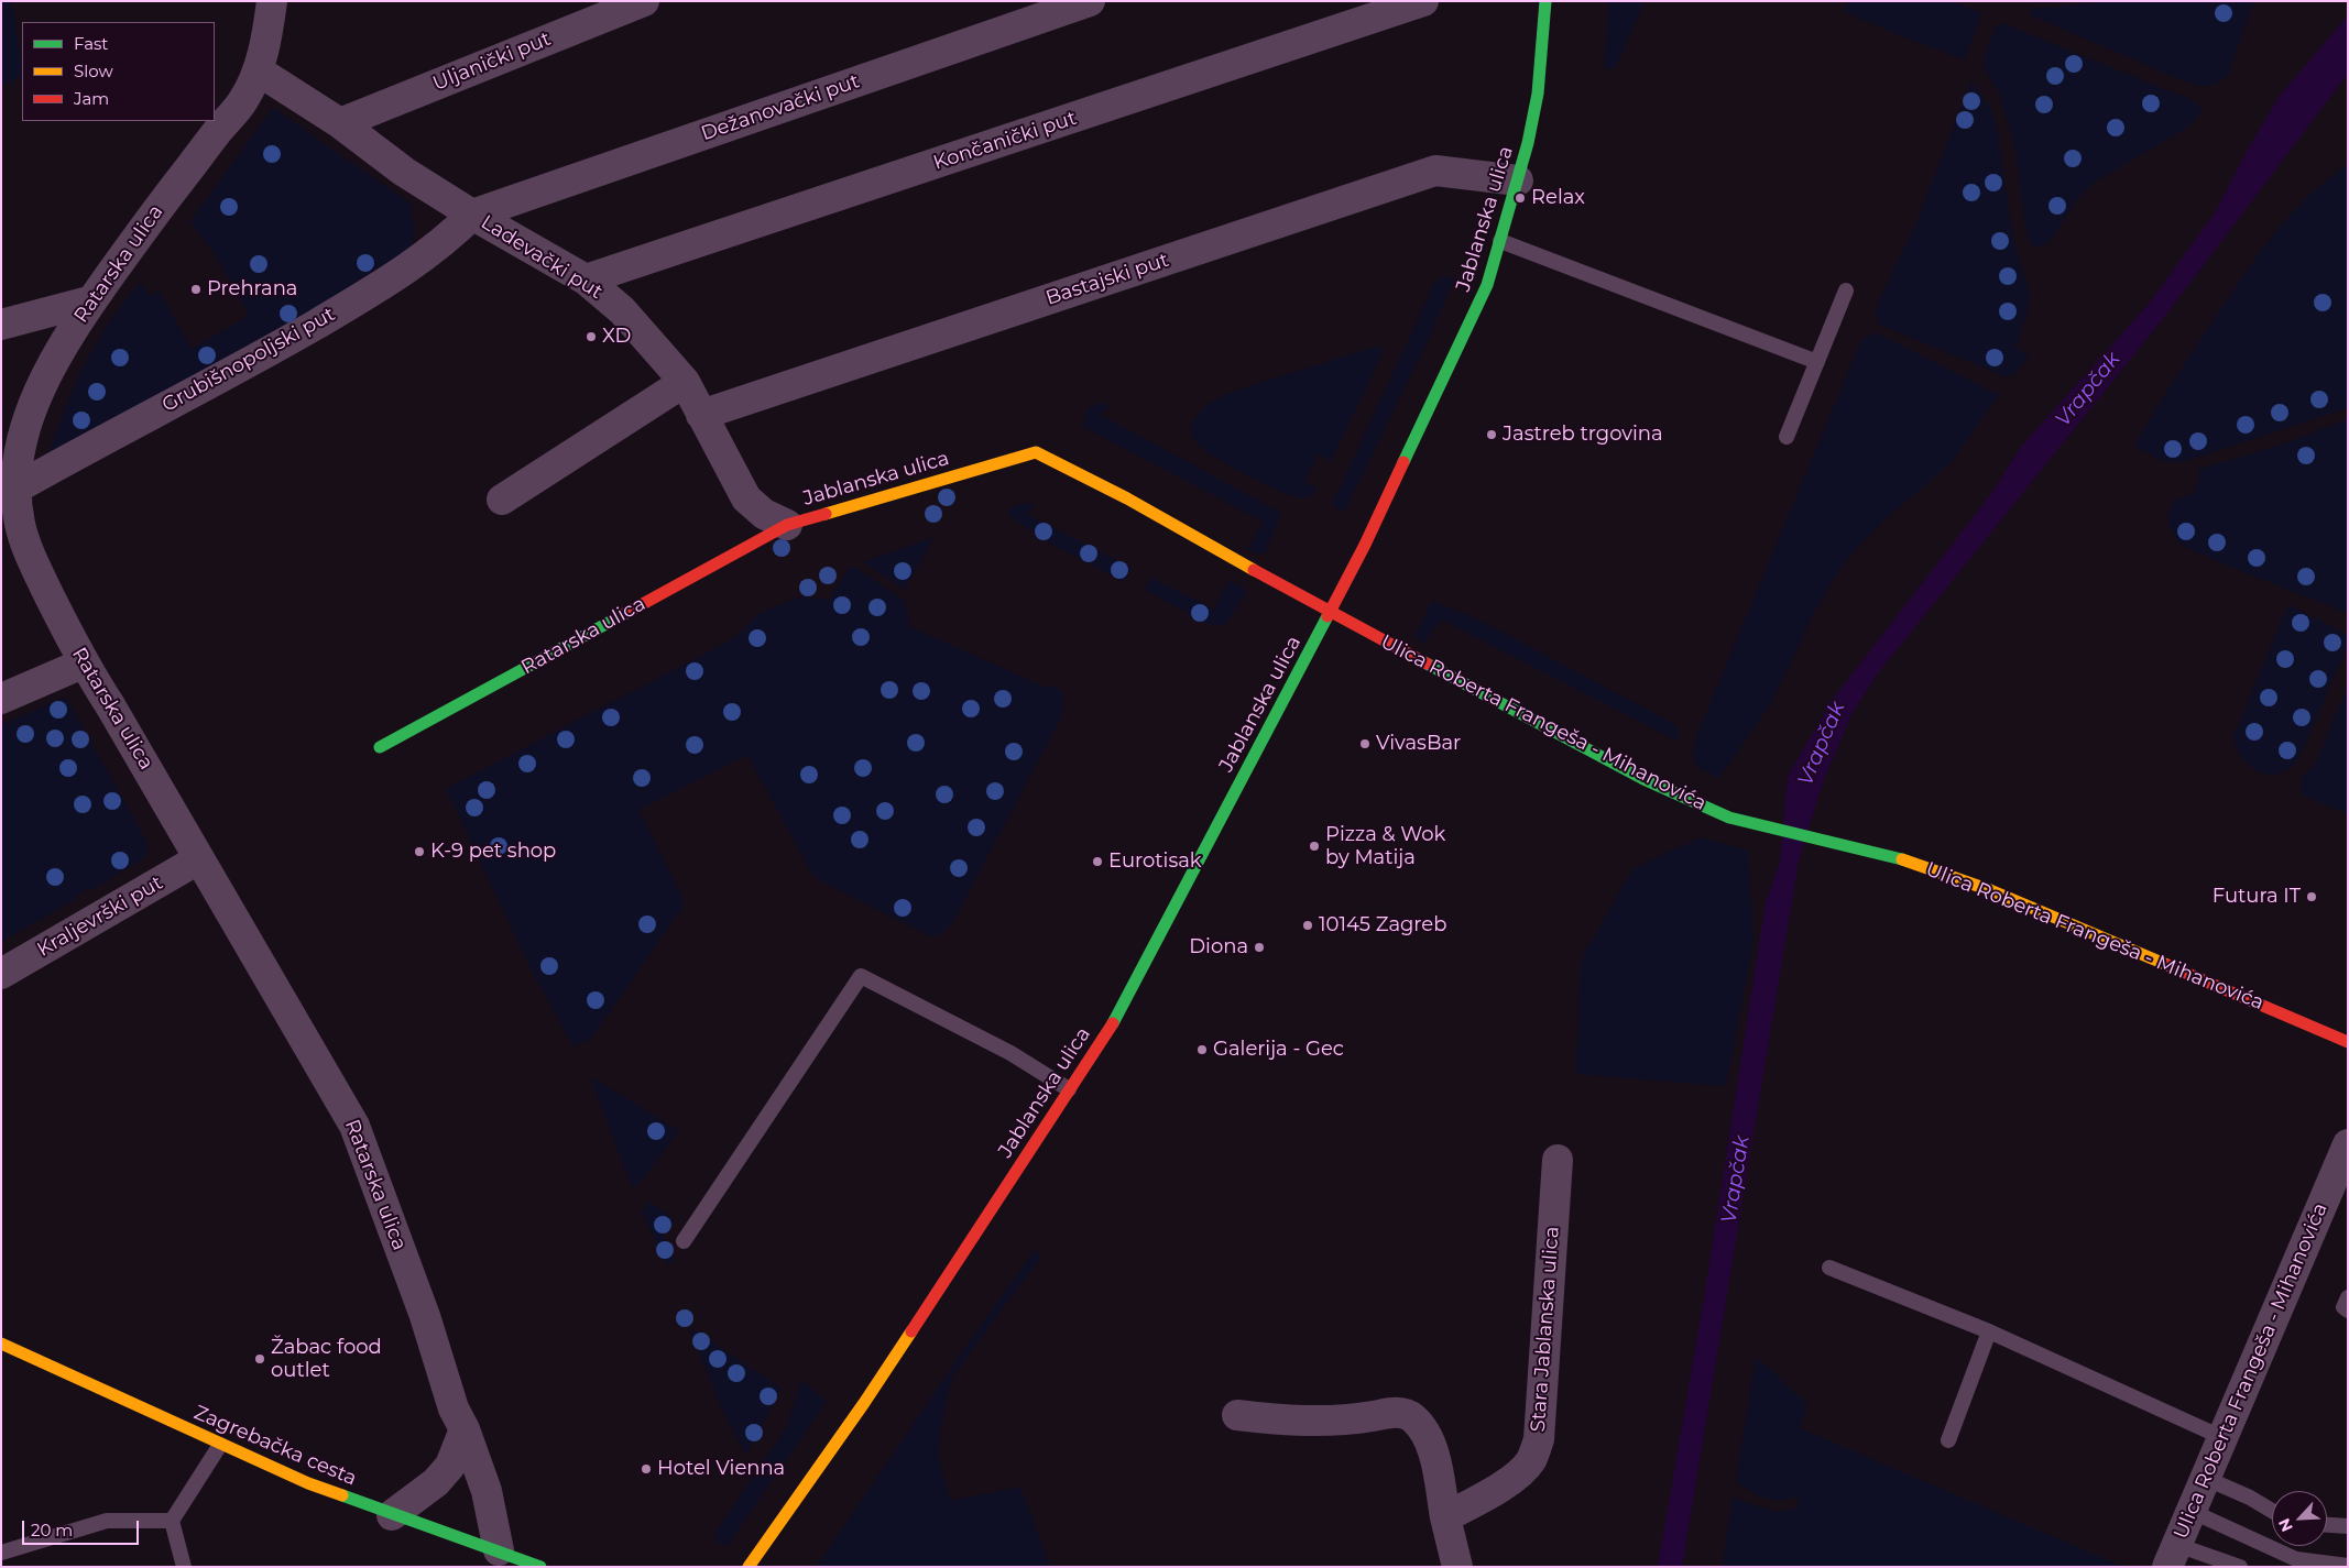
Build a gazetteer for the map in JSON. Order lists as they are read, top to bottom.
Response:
{
  "streets": {
    "street": [
      "Uljanički put",
      "Dežanovački put",
      "Končanički put",
      "Jablanska ulica",
      "Ladevački put",
      "Ratarska ulica",
      "Bastajski put",
      "Grubišnopoljski put",
      "Ulica Roberta Frangeša - Mihanovića",
      "Kraljevrški put",
      "Stara Jablanska ulica",
      "Zagrebačka cesta"
    ]
  },
  "crossings": [
    ["Uljanički put", "Ladevački put"],
    ["Dežanovački put", "Ladevački put"],
    ["Dežanovački put", "Grubišnopoljski put"],
    ["Končanički put", "Ladevački put"],
    ["Jablanska ulica", "Ladevački put"],
    ["Jablanska ulica", "Ratarska ulica"],
    ["Jablanska ulica", "Bastajski put"],
    ["Jablanska ulica", "Ulica Roberta Frangeša - Mihanovića"],
    ["Ladevački put", "Ratarska ulica"],
    ["Ladevački put", "Bastajski put"],
    ["Ladevački put", "Grubišnopoljski put"],
    ["Ratarska ulica", "Grubišnopoljski put"],
    ["Ratarska ulica", "Kraljevrški put"],
    ["Ratarska ulica", "Zagrebačka cesta"]
  ],
  "water": ["Vrapčak"],
  "places": [
    "Relax",
    "Prehrana",
    "XD",
    "Jastreb trgovina",
    "VivasBar",
    "Pizza & Wok by Matija",
    "K-9 pet shop",
    "Eurotisak",
    "Futura IT",
    "10145 Zagreb",
    "Diona",
    "Galerija - Gec",
    "Žabac food outlet",
    "Hotel Vienna"
  ],
  "legend": ["Fast", "Slow", "Jam"],
  "scale_bar": "20 m",
  "north": "bottom left"
}
